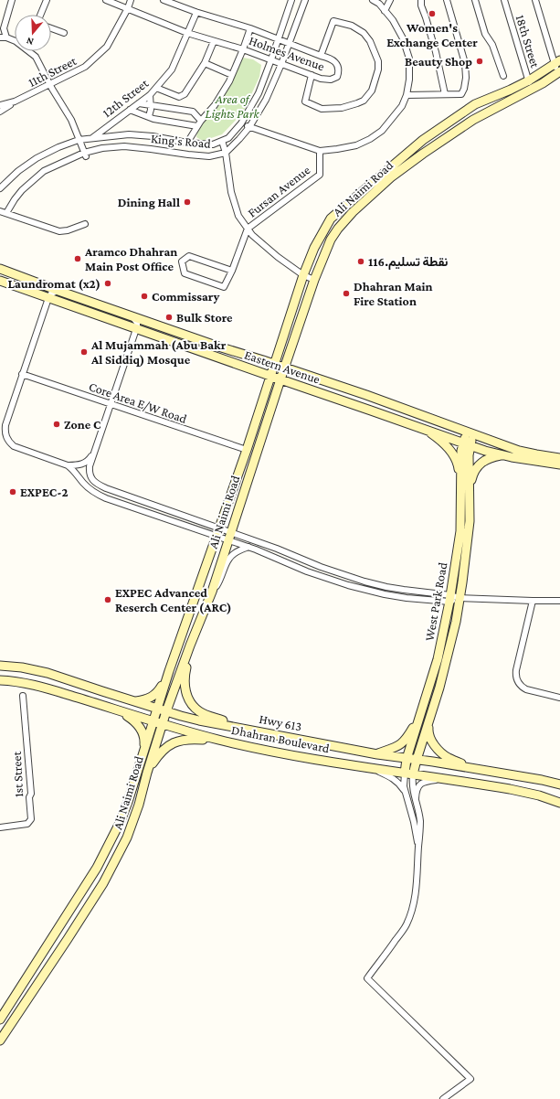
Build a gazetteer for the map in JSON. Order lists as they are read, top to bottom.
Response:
{
  "streets": {
    "main road": [
      "Ali Naimi Road",
      "Eastern Avenue",
      "West Park Road",
      "Hwy 613",
      "Dhahran Boulevard"
    ],
    "street": [
      "18th Street",
      "Holmes Avenue",
      "11th Street",
      "12th Street",
      "King's Road",
      "Fursan Avenue",
      "Core Area E/W Road",
      "1st Street"
    ]
  },
  "crossings": [
    ["18th Street", "Ali Naimi Road"],
    ["Holmes Avenue", "11th Street"],
    ["Holmes Avenue", "12th Street"],
    ["Holmes Avenue", "King's Road"],
    ["12th Street", "King's Road"],
    ["Ali Naimi Road", "Eastern Avenue"],
    ["Ali Naimi Road", "Core Area E/W Road"],
    ["Ali Naimi Road", "Hwy 613"],
    ["Ali Naimi Road", "Dhahran Boulevard"],
    ["Eastern Avenue", "West Park Road"],
    ["West Park Road", "Hwy 613"],
    ["West Park Road", "Dhahran Boulevard"]
  ],
  "parks": ["Area of Lights Park"],
  "places": [
    "Women's Exchange Center",
    "Beauty Shop",
    "Dining Hall",
    "Aramco Dhahran Main Post Office",
    "نقطة تسليم.116",
    "Laundromat (x2)",
    "Dhahran Main Fire Station",
    "Commissary",
    "Bulk Store",
    "Al Mujammah (Abu Bakr Al Siddiq) Mosque",
    "Zone C",
    "EXPEC-2",
    "EXPEC Advanced Reserch Center (ARC)"
  ],
  "north": "bottom"
}
